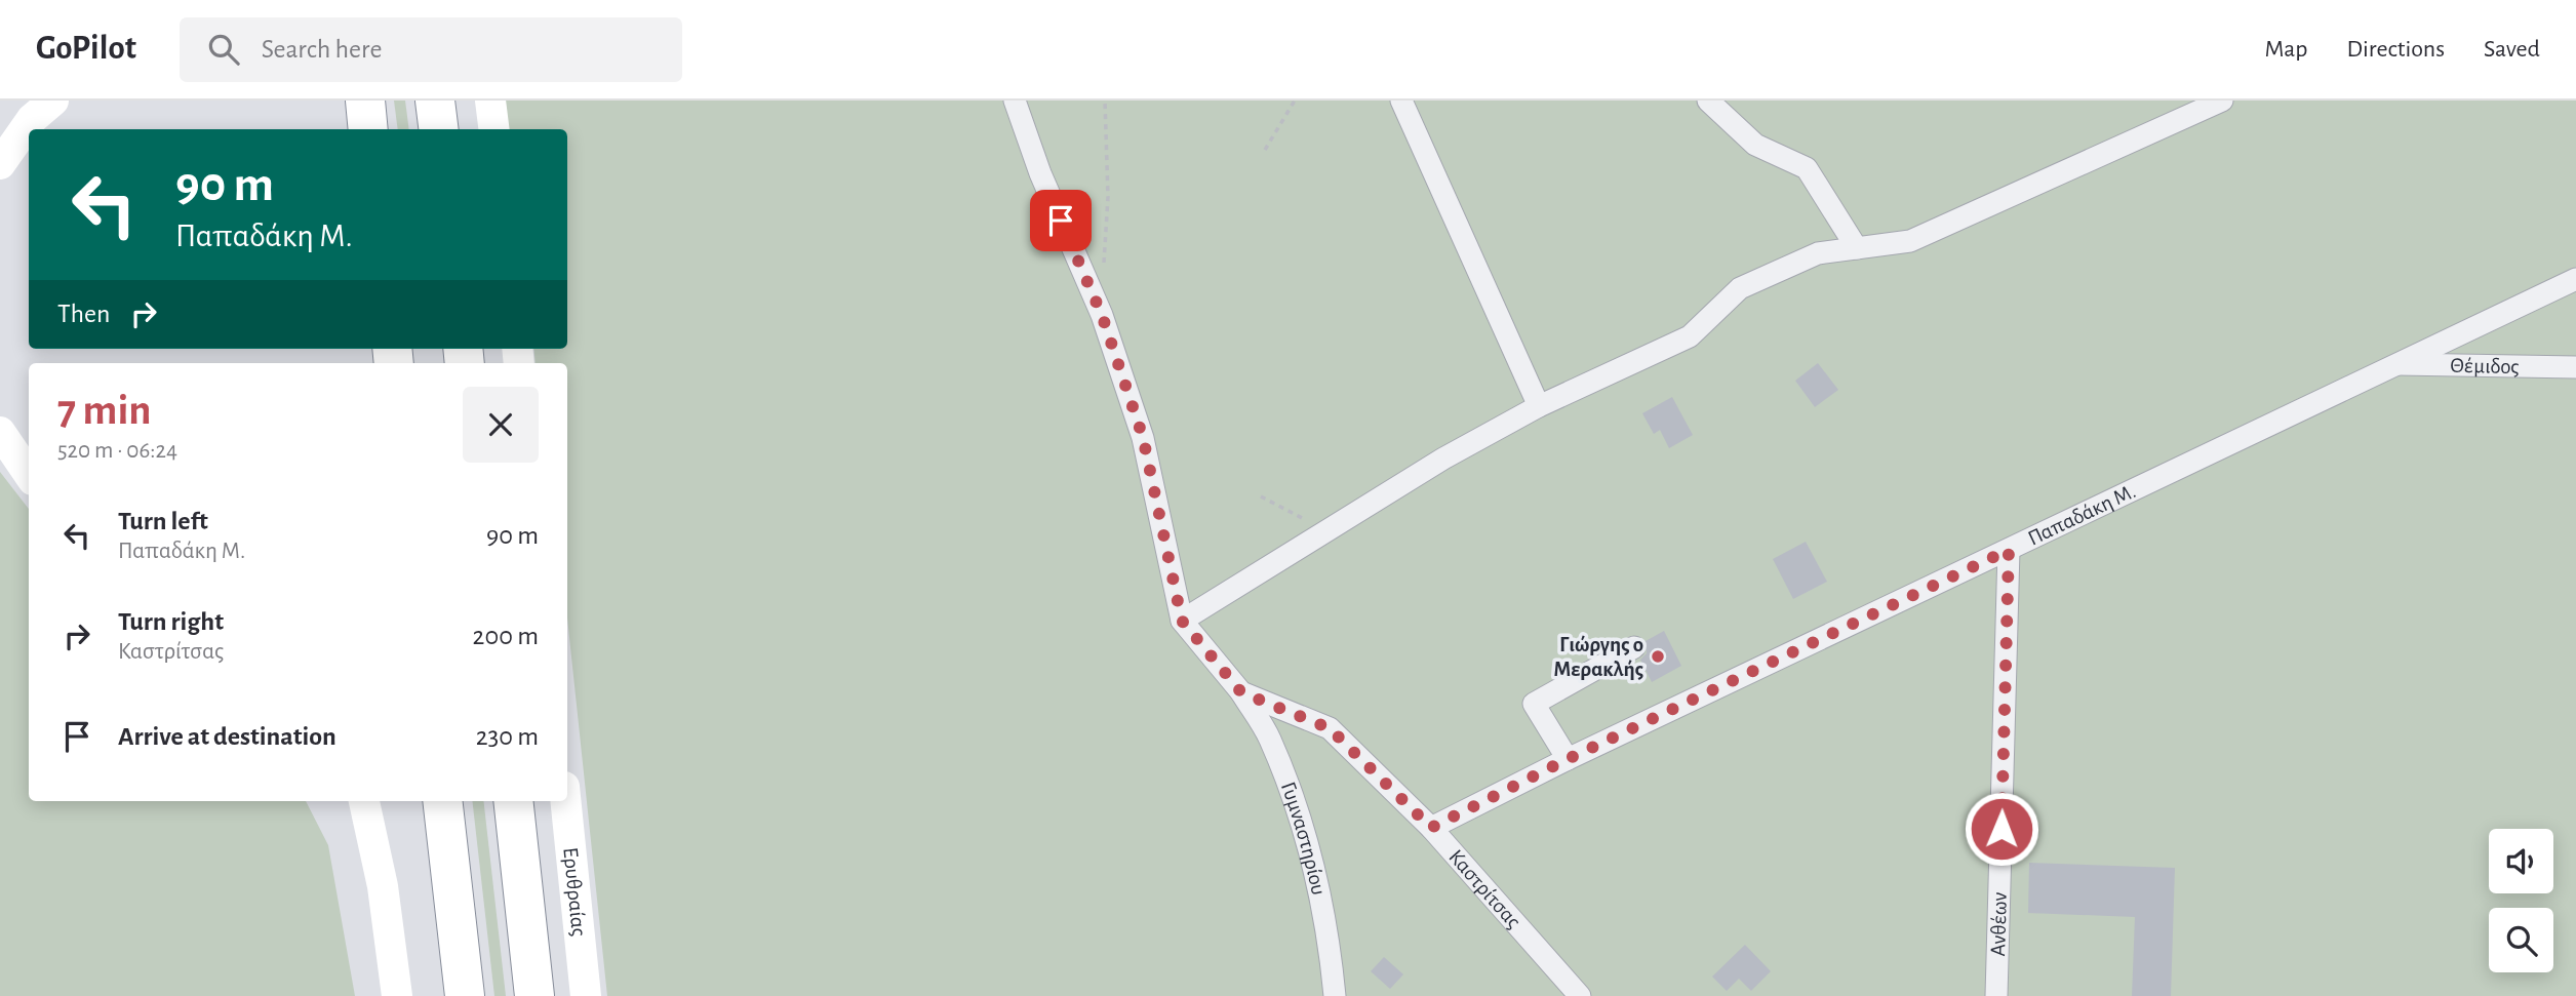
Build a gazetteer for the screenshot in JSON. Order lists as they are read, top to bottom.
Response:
{
  "streets": {
    "main road": ["Ερυθραίας"],
    "street": [
      "Θέμιδος",
      "Παπαδάκη Μ.",
      "Γυμναστηρίου",
      "Καστρίτσας",
      "Ανθέων"
    ]
  },
  "crossings": [
    ["Θέμιδος", "Παπαδάκη Μ."],
    ["Παπαδάκη Μ.", "Καστρίτσας"],
    ["Παπαδάκη Μ.", "Ανθέων"],
    ["Γυμναστηρίου", "Καστρίτσας"]
  ],
  "places": ["Γιώργης ο Μερακλής"],
  "page": {
    "header": "GoPilot",
    "search": "Search here",
    "nav": ["Map", "Directions", "Saved"],
    "turn": ["90 m", "Παπαδάκη Μ."],
    "then": "Then",
    "heading": ["7 min", "520 m · 06:24"],
    "list": [
      {
        "name": "Turn left",
        "note": "Παπαδάκη Μ.",
        "value": "90 m"
      },
      {
        "name": "Turn right",
        "note": "Καστρίτσας",
        "value": "200 m"
      },
      {
        "name": "Arrive at destination",
        "value": "230 m"
      }
    ]
  }
}
